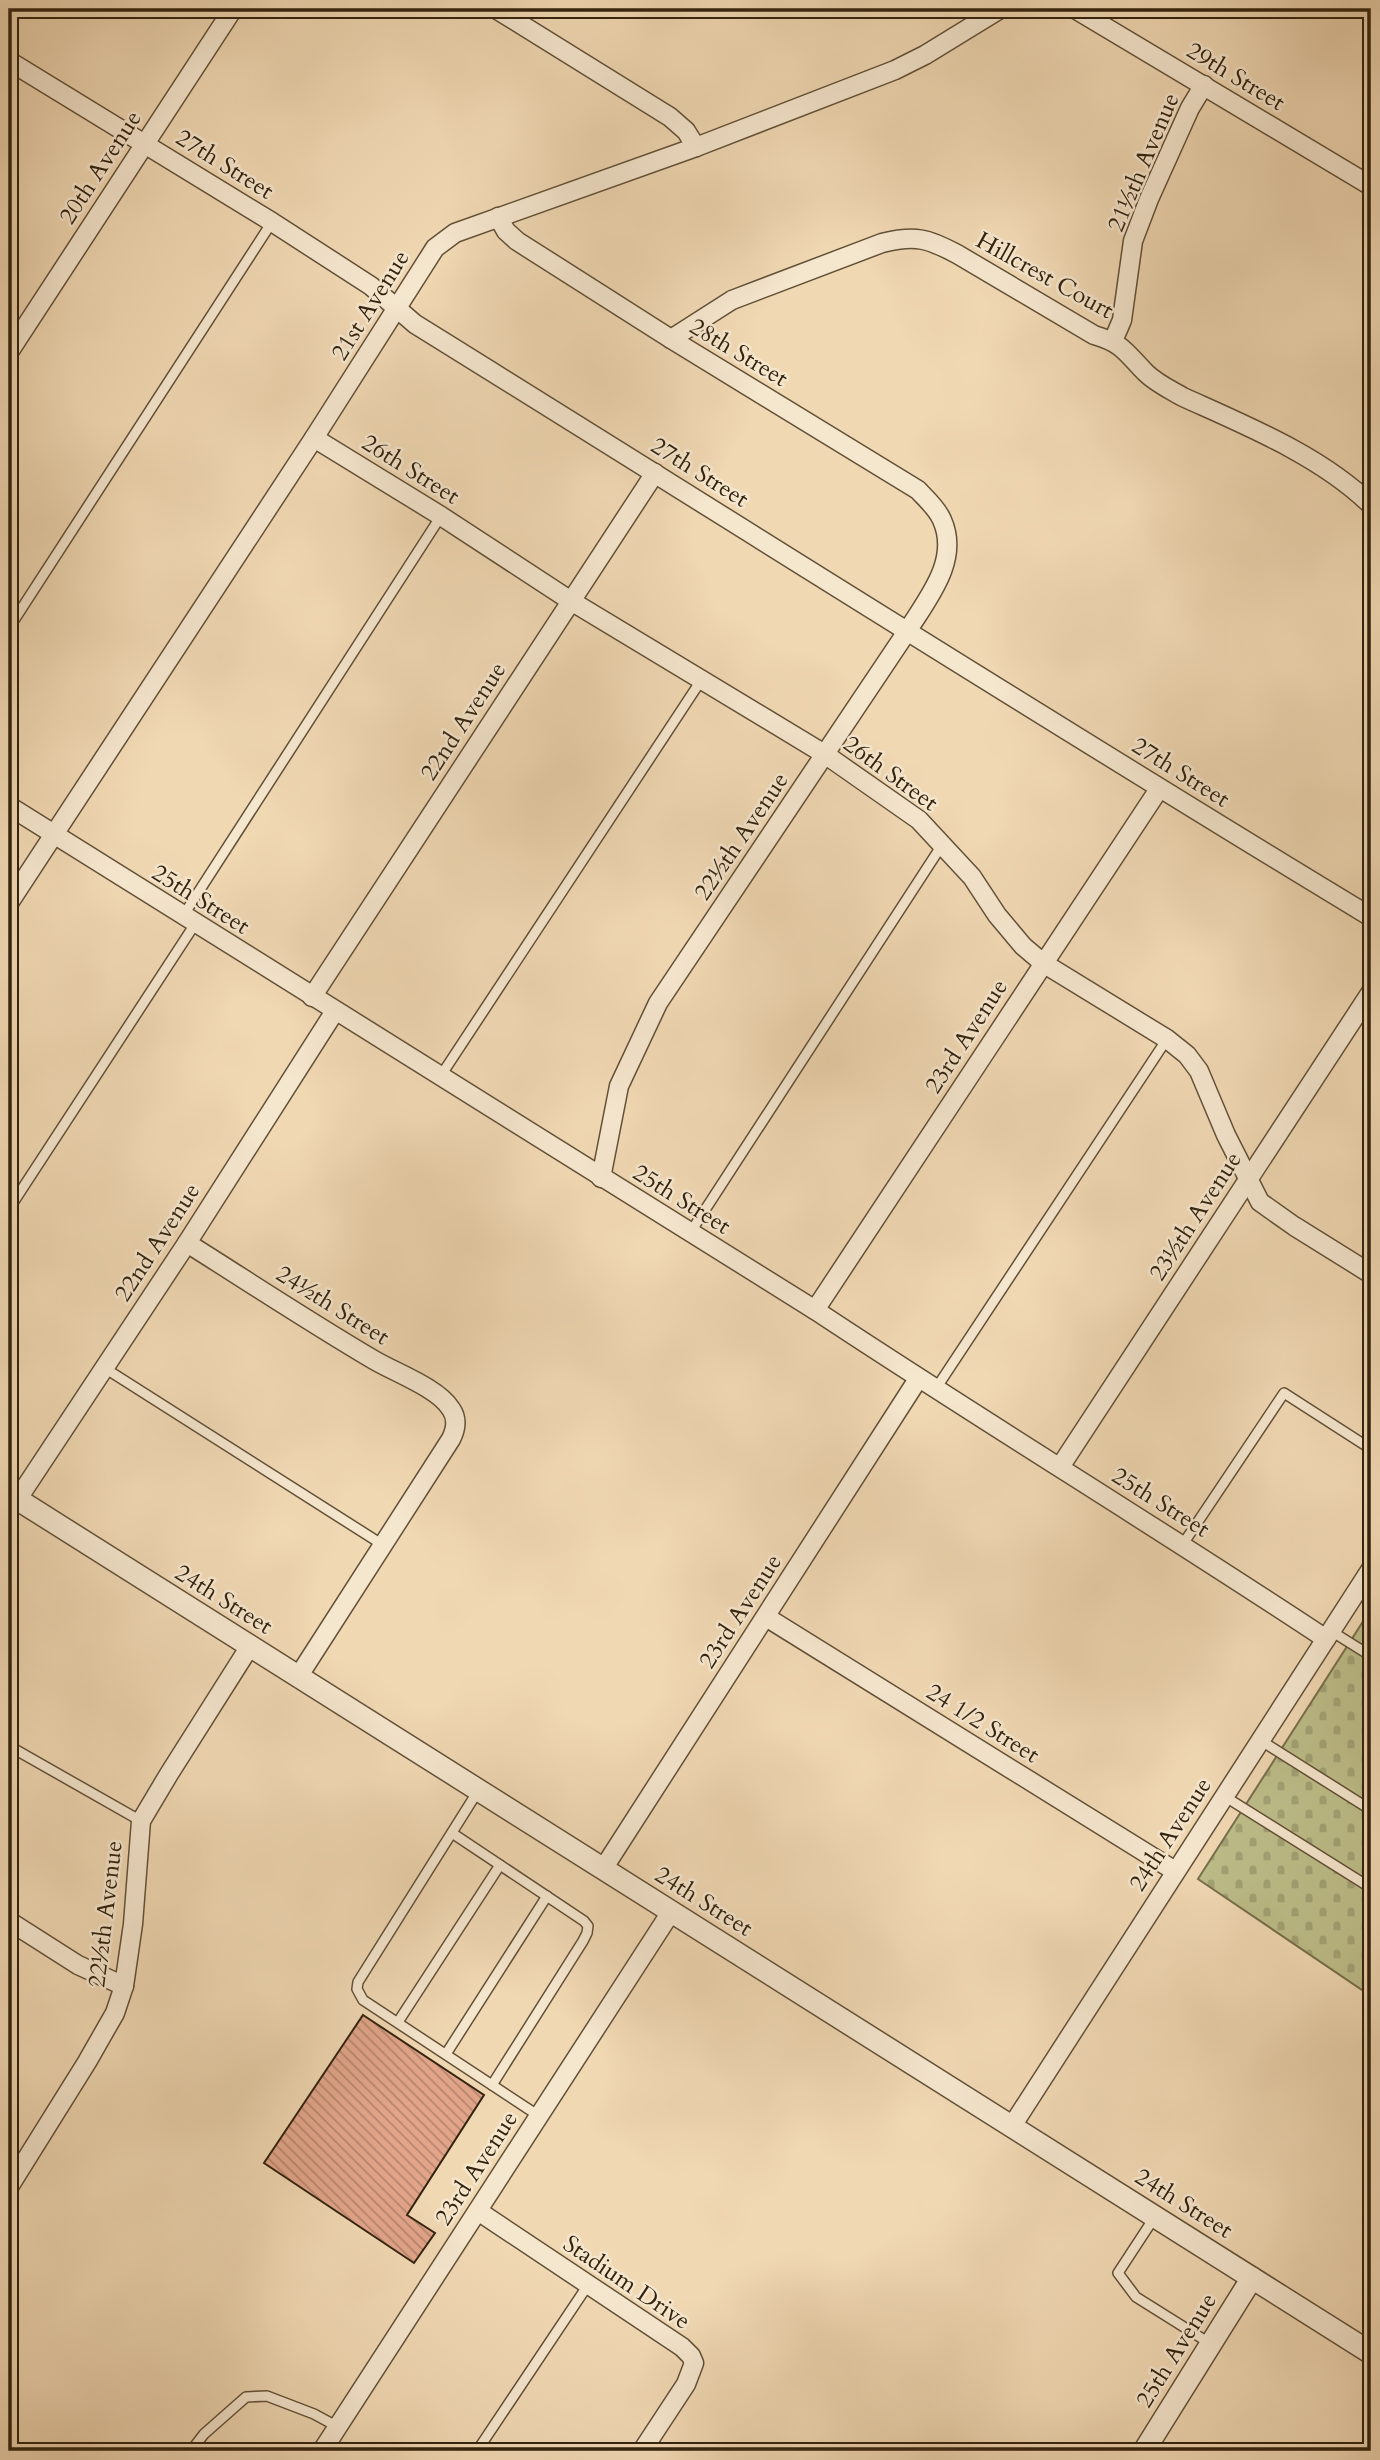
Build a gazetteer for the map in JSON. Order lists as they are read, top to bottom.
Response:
{
  "streets": {
    "street": [
      "29th Street",
      "21½th Avenue",
      "27th Street",
      "20th Avenue",
      "Hillcrest Court",
      "21st Avenue",
      "28th Street",
      "26th Street",
      "22nd Avenue",
      "22½th Avenue",
      "25th Street",
      "23rd Avenue",
      "23½th Avenue",
      "24½th Street",
      "24th Street",
      "24 1/2 Street",
      "24th Avenue",
      "Stadium Drive",
      "25th Avenue"
    ]
  },
  "crossings": [
    ["29th Street", "21½th Avenue"],
    ["21½th Avenue", "Hillcrest Court"],
    ["27th Street", "20th Avenue"],
    ["27th Street", "21st Avenue"],
    ["27th Street", "22nd Avenue"],
    ["27th Street", "22½th Avenue"],
    ["27th Street", "23rd Avenue"],
    ["Hillcrest Court", "28th Street"],
    ["21st Avenue", "28th Street"],
    ["21st Avenue", "26th Street"],
    ["21st Avenue", "25th Street"],
    ["28th Street", "22½th Avenue"],
    ["26th Street", "22nd Avenue"],
    ["26th Street", "22½th Avenue"],
    ["26th Street", "23rd Avenue"],
    ["26th Street", "23½th Avenue"],
    ["22nd Avenue", "25th Street"],
    ["22nd Avenue", "24½th Street"],
    ["22nd Avenue", "24th Street"],
    ["22½th Avenue", "25th Street"],
    ["22½th Avenue", "24th Street"],
    ["25th Street", "23rd Avenue"],
    ["25th Street", "23½th Avenue"],
    ["25th Street", "24th Avenue"],
    ["23rd Avenue", "24th Street"],
    ["23rd Avenue", "24 1/2 Street"],
    ["23rd Avenue", "Stadium Drive"],
    ["24th Street", "24th Avenue"],
    ["24th Street", "25th Avenue"],
    ["24 1/2 Street", "24th Avenue"]
  ]
}
